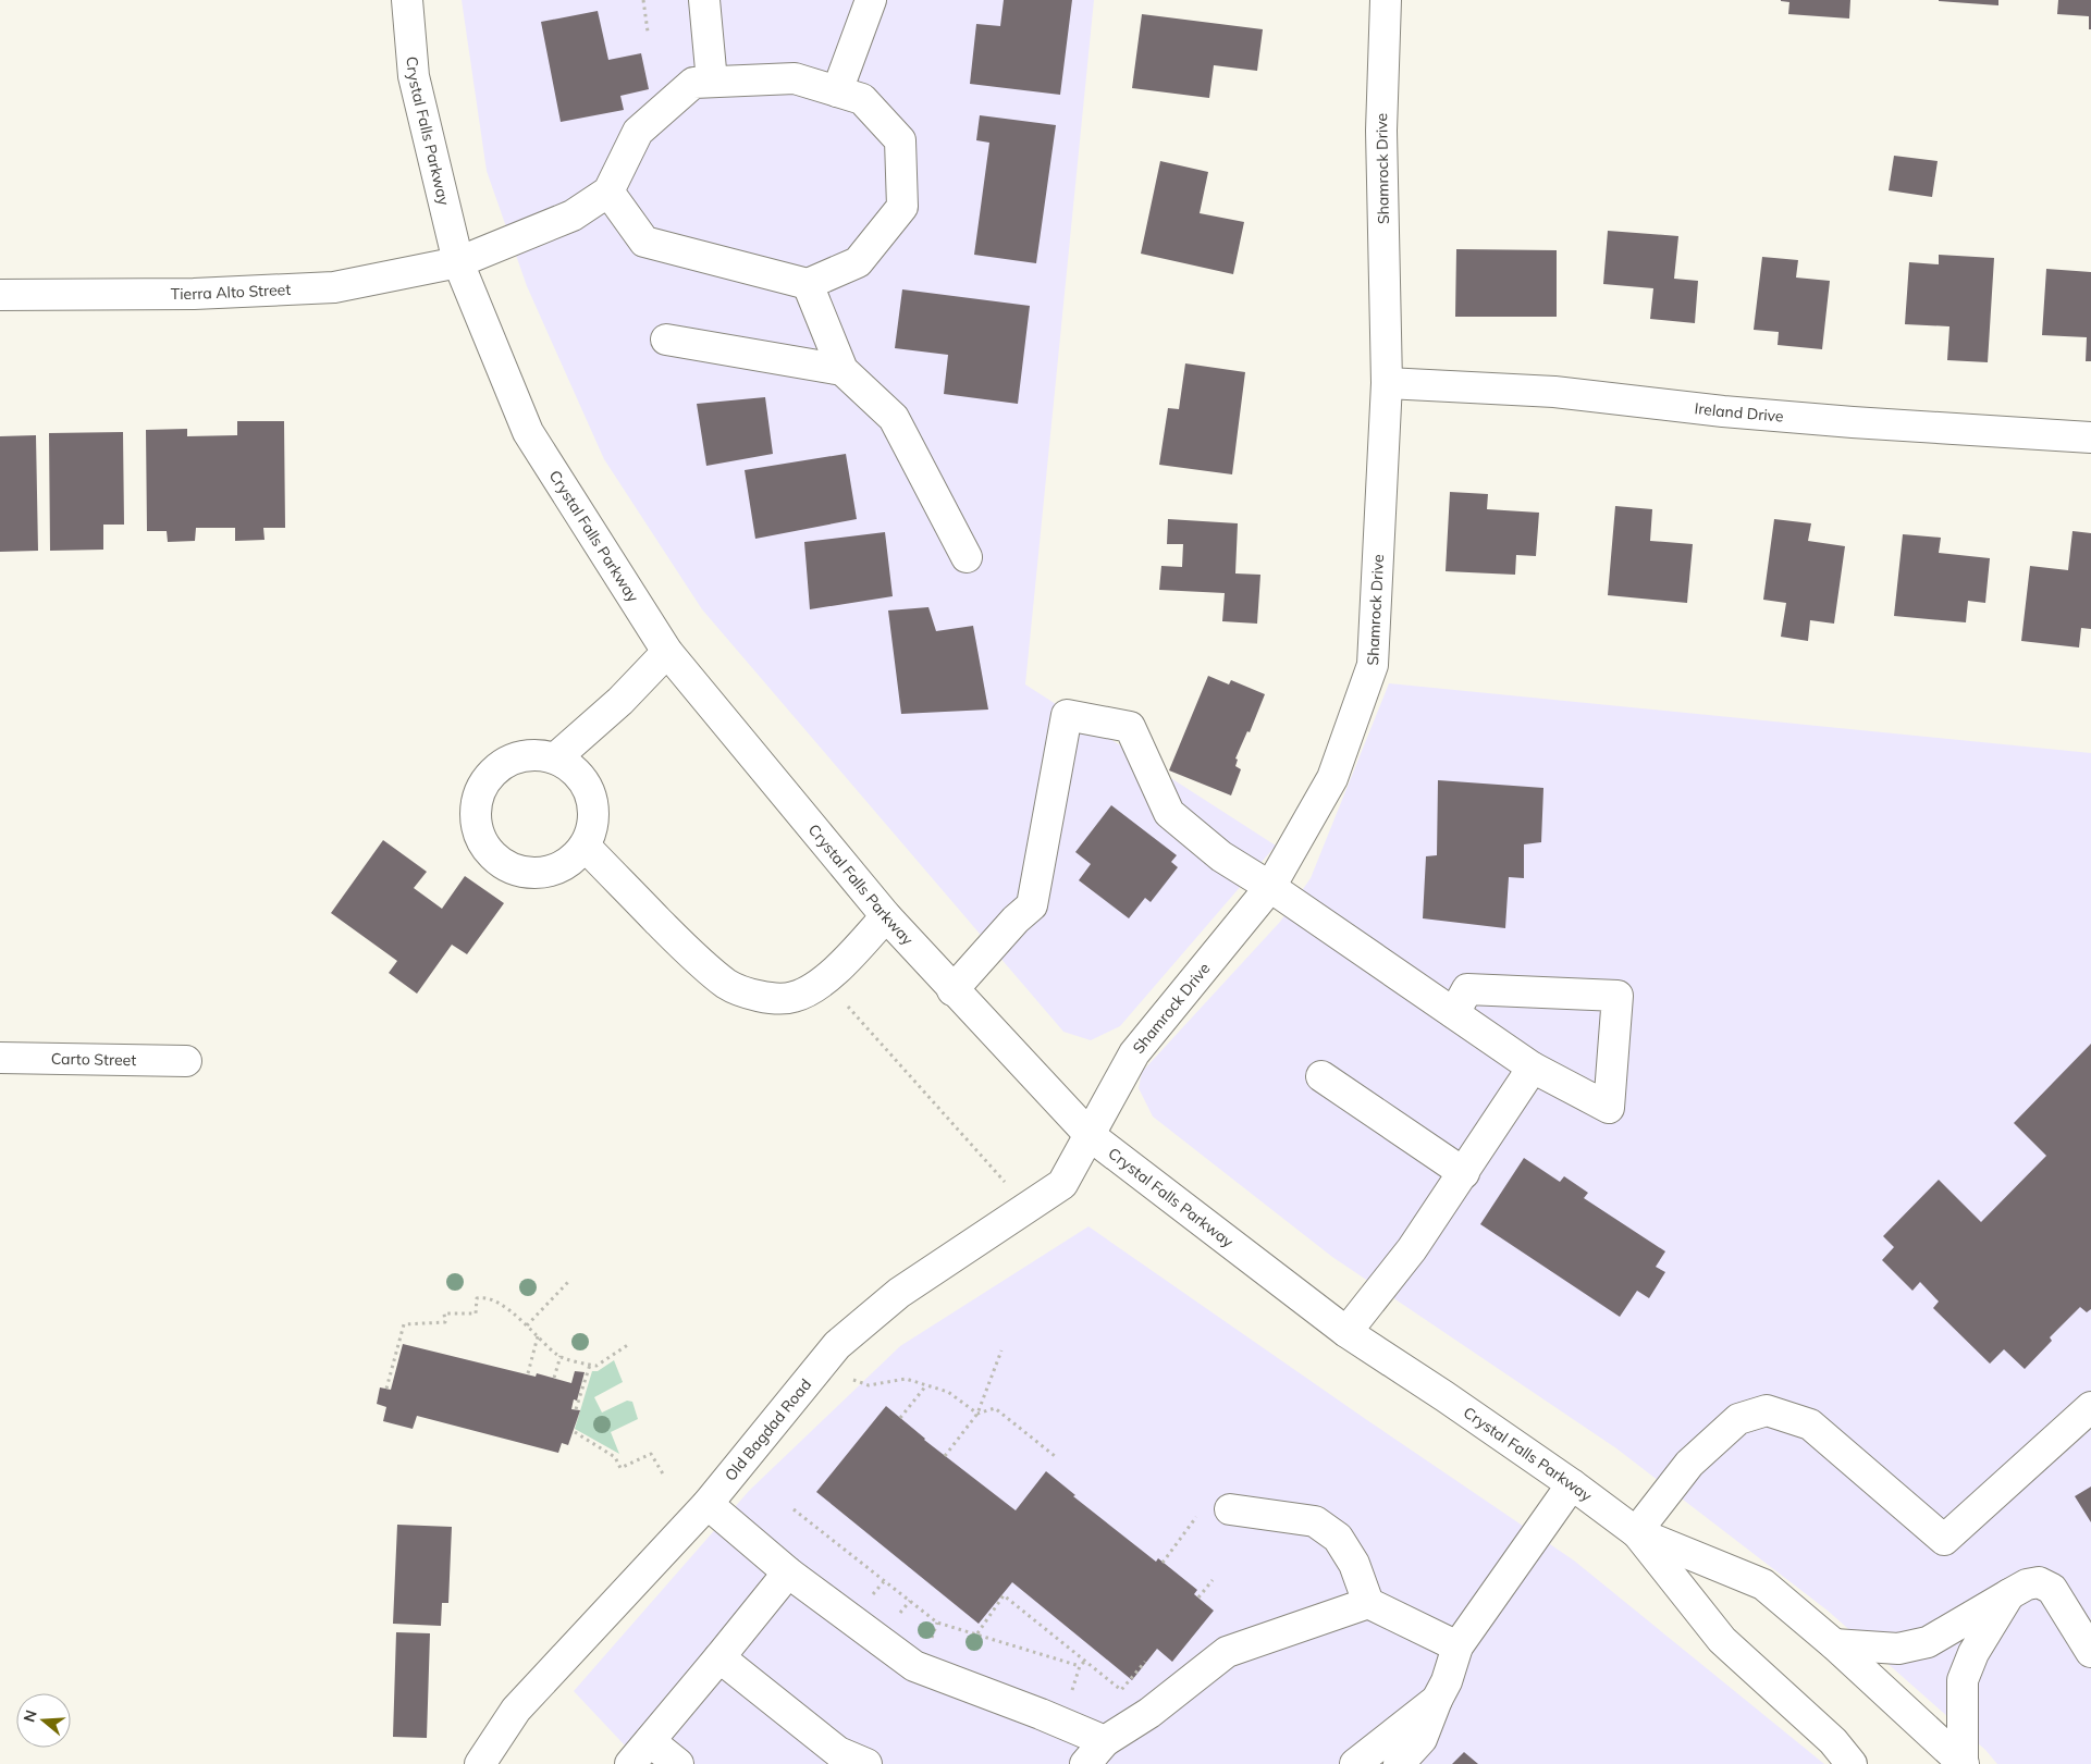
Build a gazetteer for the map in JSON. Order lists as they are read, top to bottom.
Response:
{
  "streets": {
    "street": [
      "Crystal Falls Parkway",
      "Shamrock Drive",
      "Tierra Alto Street",
      "Ireland Drive",
      "Carto Street",
      "Old Bagdad Road"
    ]
  },
  "crossings": [
    ["Crystal Falls Parkway", "Shamrock Drive"],
    ["Crystal Falls Parkway", "Tierra Alto Street"],
    ["Crystal Falls Parkway", "Old Bagdad Road"],
    ["Shamrock Drive", "Ireland Drive"],
    ["Shamrock Drive", "Old Bagdad Road"]
  ],
  "north": "left"
}
